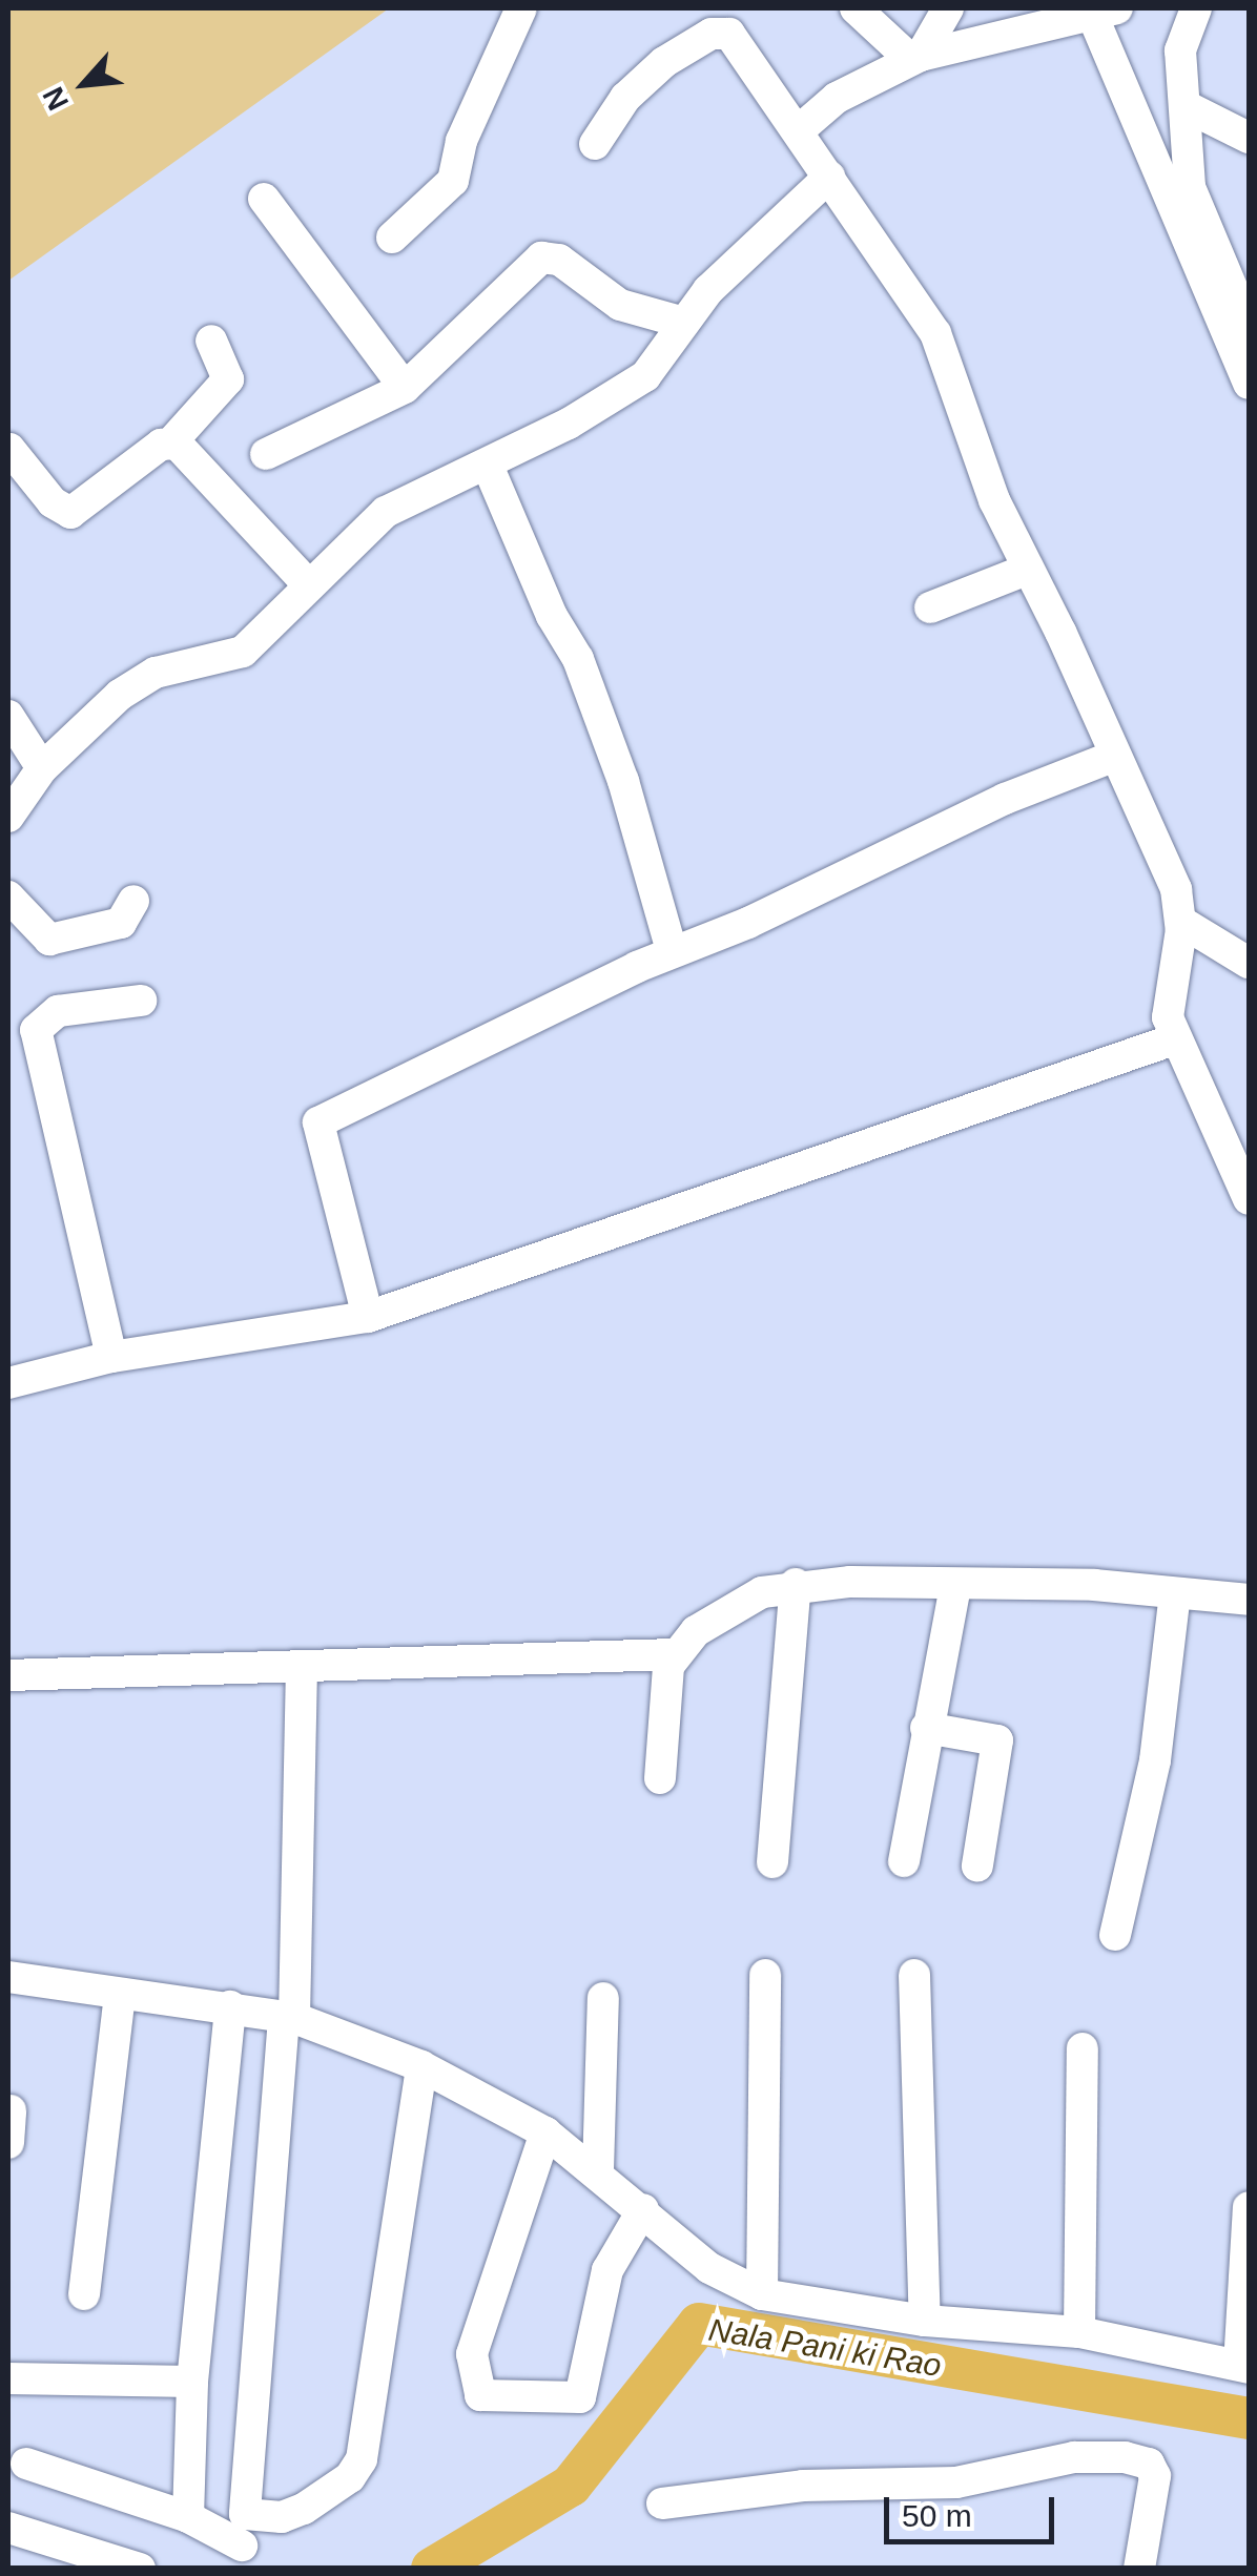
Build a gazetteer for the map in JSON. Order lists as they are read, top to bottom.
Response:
{
  "water": ["Nala Pani ki Rao"],
  "scale_bar": "50 m",
  "north": "bottom left"
}
